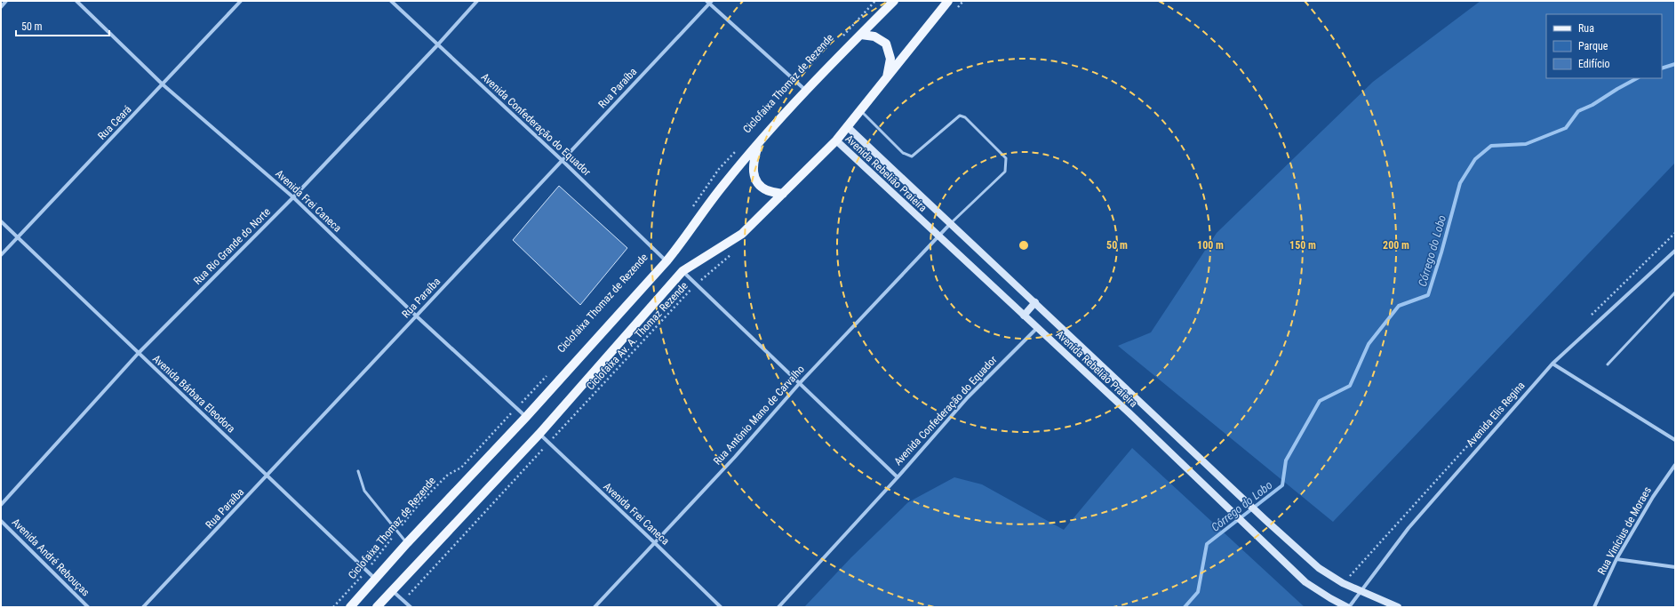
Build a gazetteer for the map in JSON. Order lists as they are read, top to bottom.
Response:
{
  "streets": {
    "street": [
      "Rua Paraíba",
      "Rua Ceará",
      "Avenida Confederação do Equador",
      "Avenida Rebelião Praieira",
      "Avenida Frei Caneca",
      "Rua Rio Grande do Norte",
      "Avenida Bárbara Eleodora",
      "Avenida Elis Regina",
      "Rua Antônio Mano de Carvalho",
      "Rua Vinícius de Moraes",
      "Avenida André Rebouças"
    ],
    "path": ["Ciclofaixa Thomaz de Rezende", "Ciclofaixa Av. A. Thomaz Rezende"]
  },
  "crossings": [
    ["Ciclofaixa Thomaz de Rezende", "Avenida Frei Caneca"],
    ["Ciclofaixa Thomaz de Rezende", "Avenida Bárbara Eleodora"],
    ["Rua Paraíba", "Avenida Confederação do Equador"],
    ["Rua Paraíba", "Avenida Frei Caneca"],
    ["Rua Paraíba", "Avenida Bárbara Eleodora"],
    ["Rua Ceará", "Avenida Frei Caneca"],
    ["Rua Ceará", "Avenida Bárbara Eleodora"],
    ["Avenida Confederação do Equador", "Avenida Rebelião Praieira"],
    ["Avenida Confederação do Equador", "Rua Rio Grande do Norte"],
    ["Avenida Confederação do Equador", "Ciclofaixa Av. A. Thomaz Rezende"],
    ["Avenida Confederação do Equador", "Rua Antônio Mano de Carvalho"],
    ["Avenida Rebelião Praieira", "Avenida Elis Regina"],
    ["Avenida Rebelião Praieira", "Rua Antônio Mano de Carvalho"],
    ["Avenida Frei Caneca", "Rua Rio Grande do Norte"],
    ["Avenida Frei Caneca", "Ciclofaixa Av. A. Thomaz Rezende"],
    ["Avenida Frei Caneca", "Rua Antônio Mano de Carvalho"],
    ["Rua Rio Grande do Norte", "Avenida Bárbara Eleodora"]
  ],
  "water": ["Córrego do Lobo"],
  "legend": ["Rua", "Parque", "Edifício"],
  "scale_bar": "50 m",
  "rings": [
    "50 m",
    "100 m",
    "150 m",
    "200 m"
  ]
}
